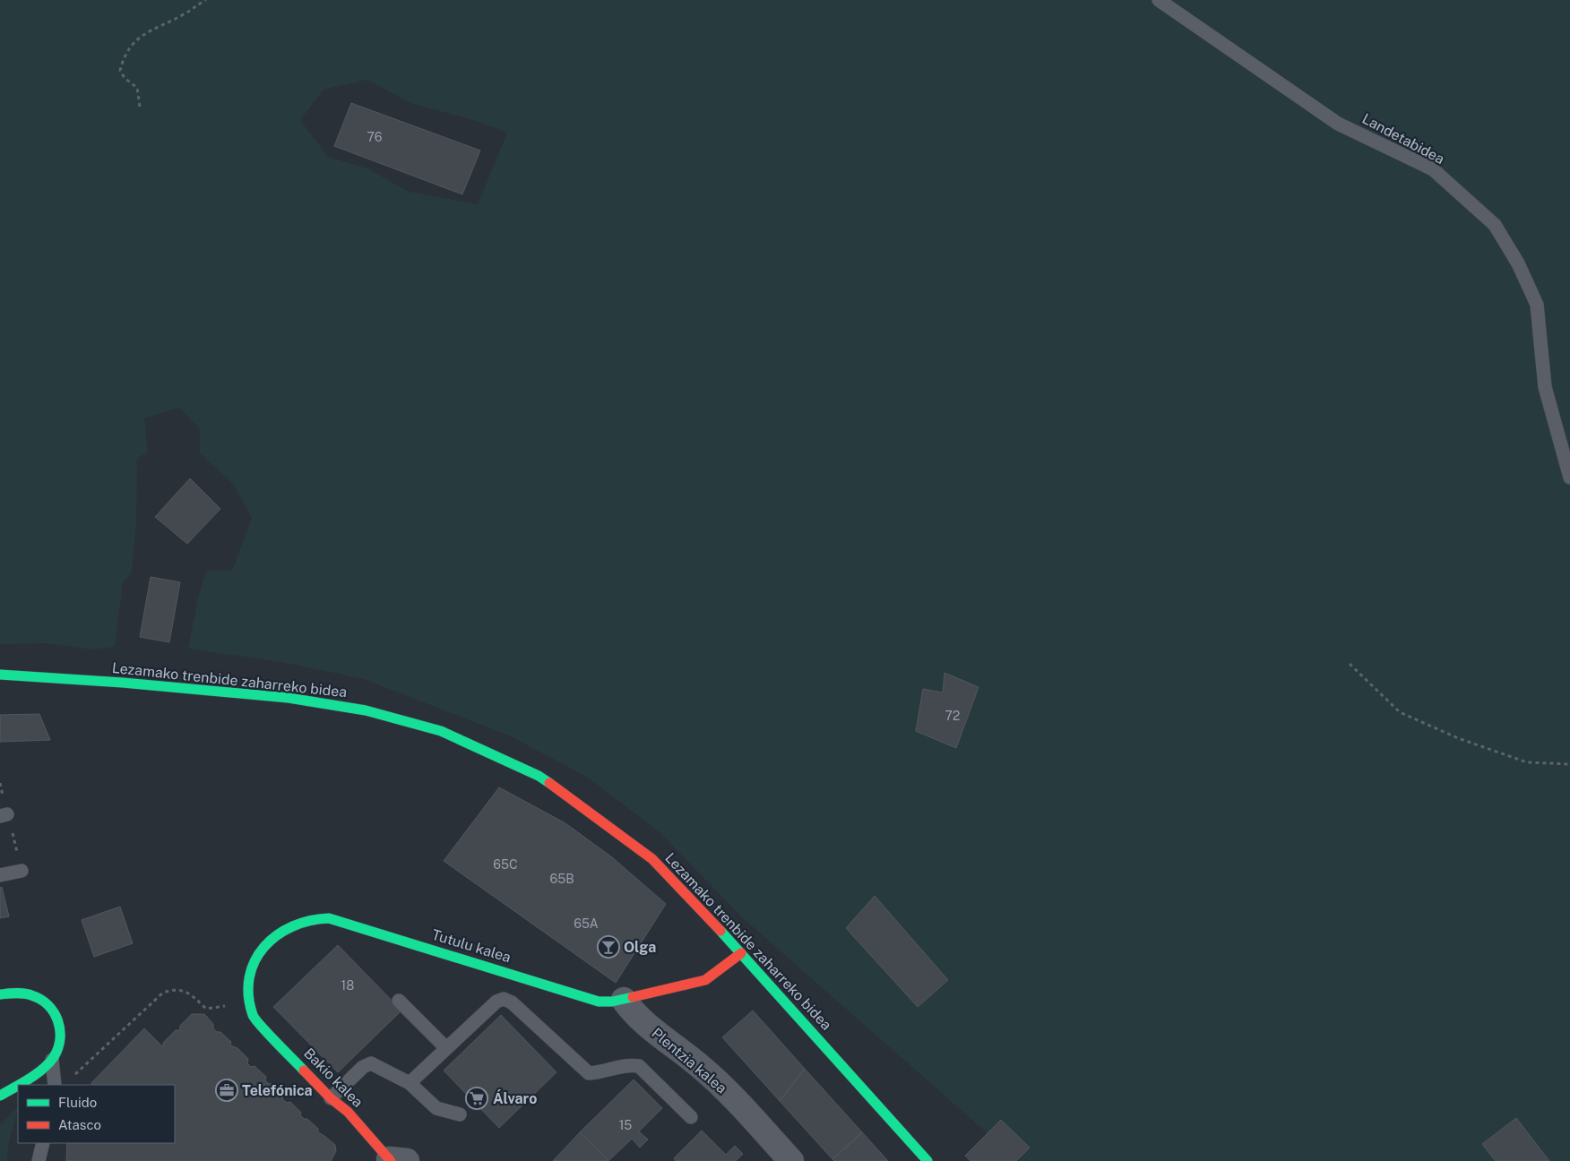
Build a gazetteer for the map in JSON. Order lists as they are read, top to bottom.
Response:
{
  "streets": {
    "street": [
      "Lezamako trenbide zaharreko bidea",
      "Tutulu kalea",
      "Plentzia kalea",
      "Bakio kalea"
    ],
    "lane": ["Landetabidea"]
  },
  "crossings": [
    ["Lezamako trenbide zaharreko bidea", "Tutulu kalea"],
    ["Tutulu kalea", "Plentzia kalea"],
    ["Tutulu kalea", "Bakio kalea"]
  ],
  "places": {
    "bar": ["Olga"],
    "office": ["Telefónica"],
    "supermarket": ["Álvaro"]
  },
  "house_numbers": [
    "76",
    "72",
    "65C",
    "65B",
    "65A",
    "18",
    "15"
  ],
  "legend": ["Fluido", "Atasco"]
}
